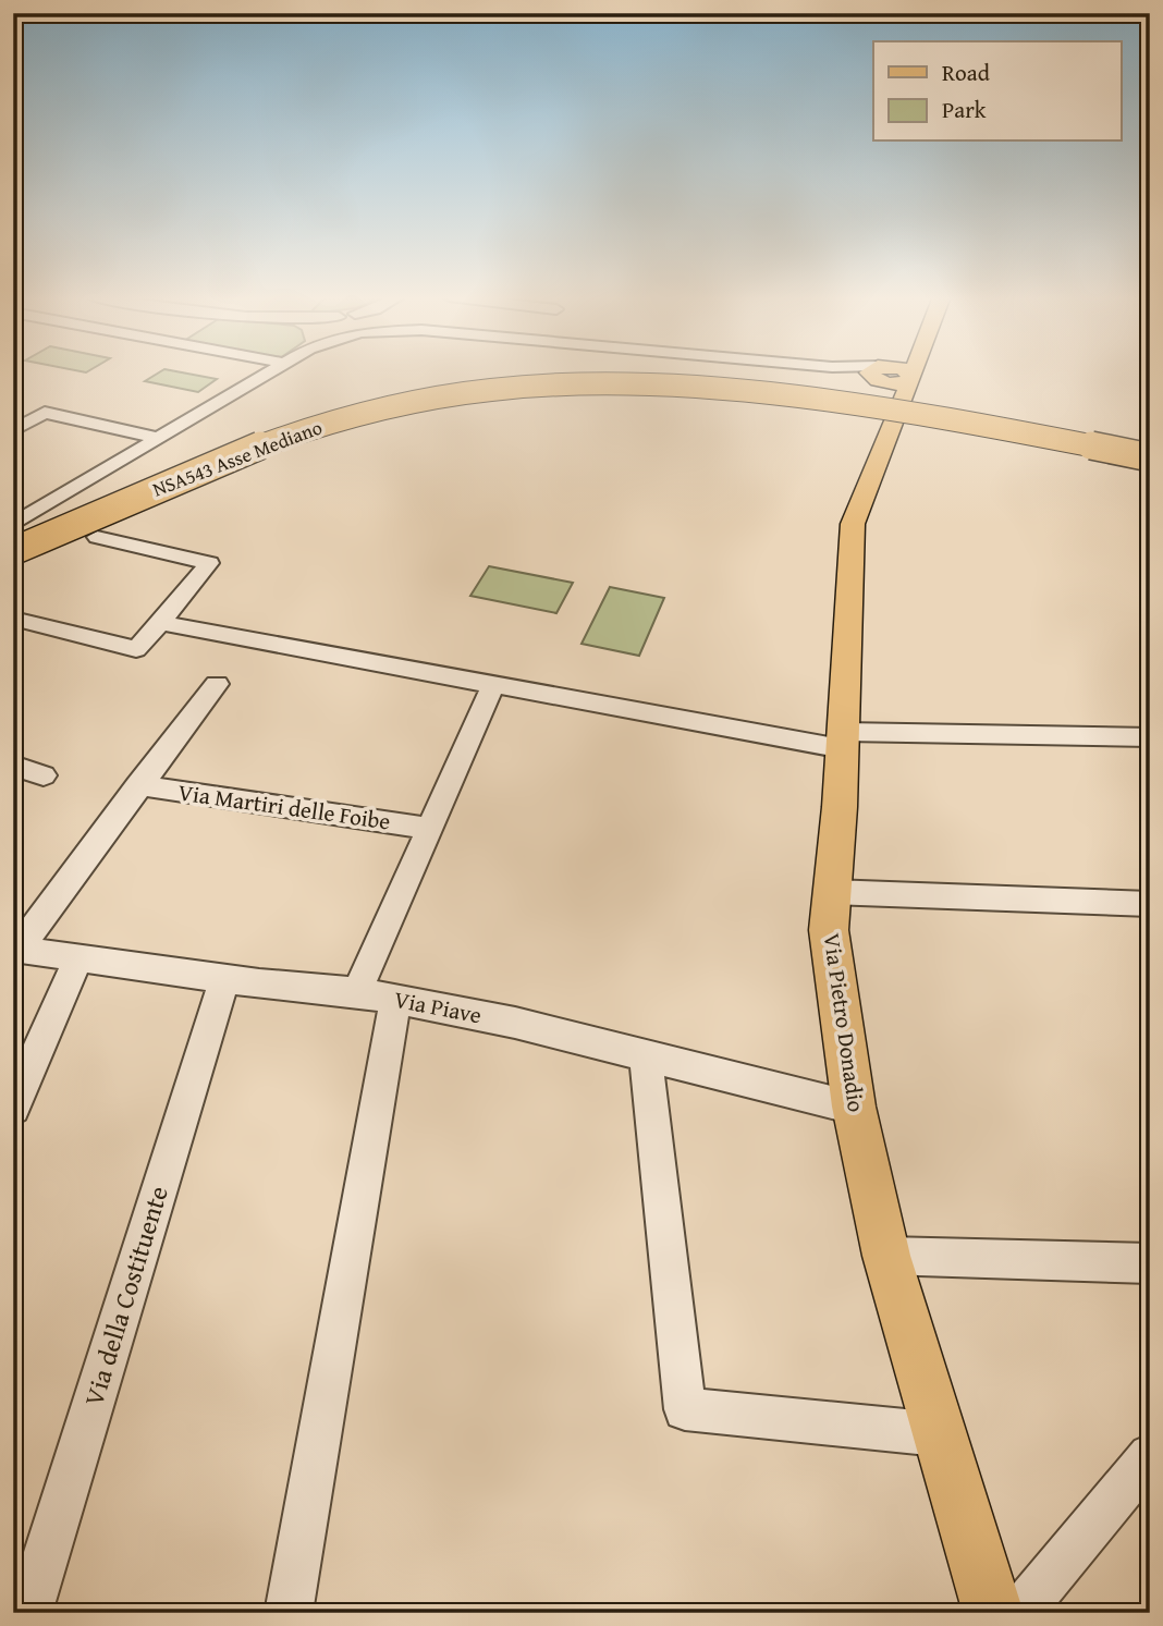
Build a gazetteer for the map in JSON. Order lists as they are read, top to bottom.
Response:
{
  "streets": {
    "highway": ["NSA543 Asse Mediano"],
    "main road": ["Via Pietro Donadio"],
    "street": ["Via Martiri delle Foibe", "Via Piave", "Via della Costituente"]
  },
  "crossings": [
    ["Via Piave", "Via Pietro Donadio"],
    ["Via Piave", "Via della Costituente"]
  ],
  "legend": ["Road", "Park"]
}
